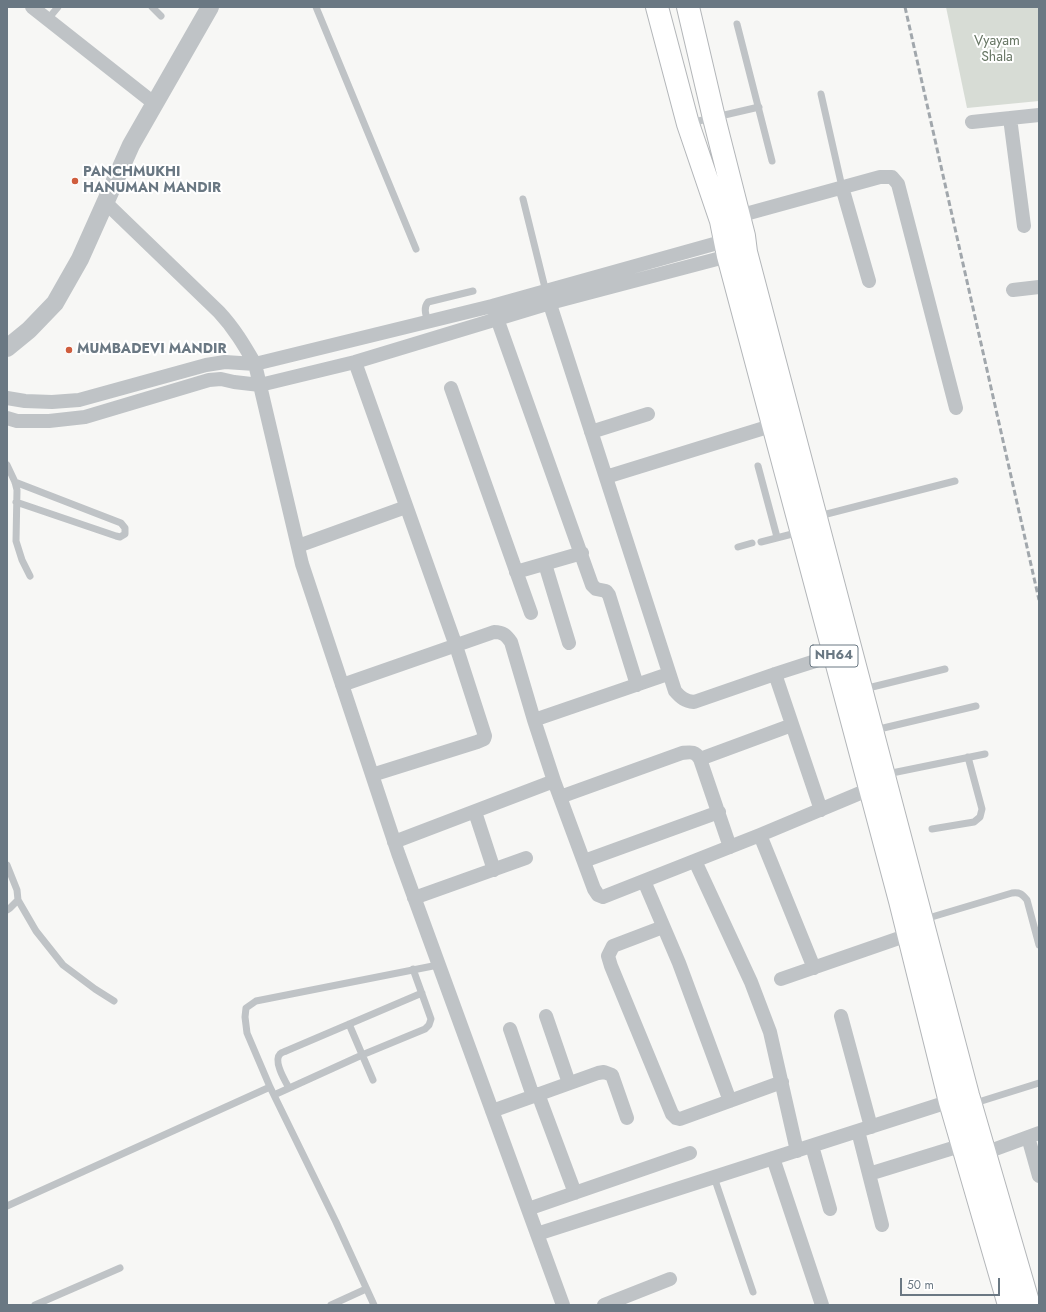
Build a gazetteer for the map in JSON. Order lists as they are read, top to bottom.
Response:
{
  "streets": {
    "highway": ["NH64"]
  },
  "parks": ["Vyayam Shala"],
  "places": ["PANCHMUKHI HANUMAN MANDIR", "MUMBADEVI MANDIR"],
  "scale_bar": "50 m"
}
